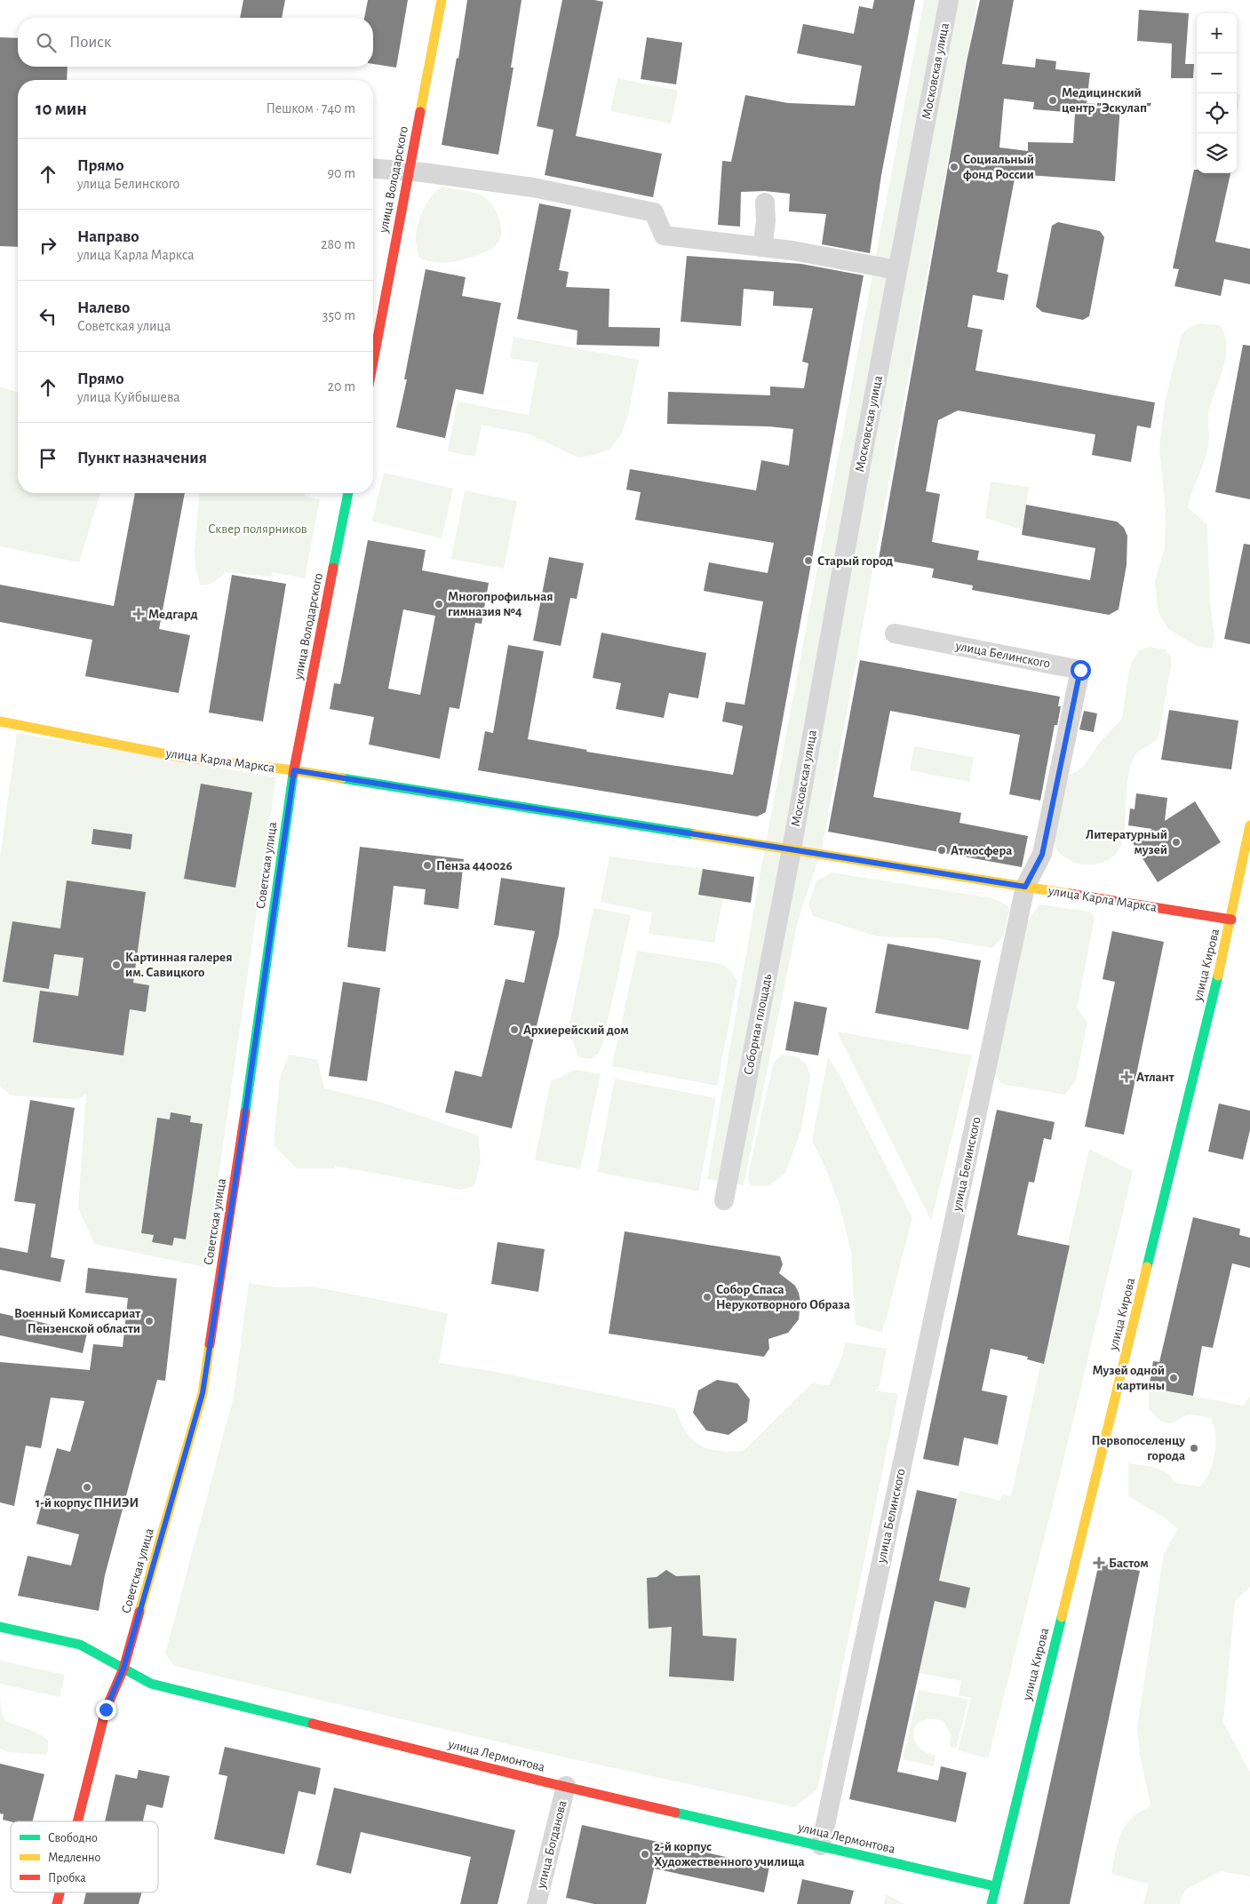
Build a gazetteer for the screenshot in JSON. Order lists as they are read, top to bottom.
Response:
{
  "streets": {
    "main road": [
      "улица Володарского",
      "улица Карла Маркса",
      "Советская улица",
      "улица Кирова",
      "улица Лермонтова"
    ],
    "street": [
      "Московская улица",
      "улица Белинского",
      "Соборная площадь",
      "улица Богданова"
    ]
  },
  "crossings": [
    ["Московская улица", "улица Карла Маркса"],
    ["Московская улица", "Соборная площадь"],
    ["улица Володарского", "улица Карла Маркса"],
    ["улица Володарского", "Советская улица"],
    ["улица Белинского", "улица Карла Маркса"],
    ["улица Белинского", "улица Лермонтова"],
    ["улица Карла Маркса", "Советская улица"],
    ["улица Карла Маркса", "улица Кирова"],
    ["улица Карла Маркса", "Соборная площадь"],
    ["Советская улица", "улица Лермонтова"],
    ["улица Кирова", "улица Лермонтова"],
    ["улица Лермонтова", "улица Богданова"]
  ],
  "parks": ["Сквер полярников"],
  "places": {
    "other": [
      "Медицинский центр \"Эскулап\"",
      "Социальный фонд России",
      "Старый город",
      "Многопрофильная гимназия №4",
      "Литературный музей",
      "Атмосфера",
      "Пенза 440026",
      "Картинная галерея им. Савицкого",
      "Архиерейский дом",
      "Собор Спаса Нерукотворного Образа",
      "Военный Комиссариат Пензенской области",
      "Музей одной картины",
      "Первопоселенцу города",
      "1-й корпус ПНИЭИ",
      "2-й корпус Художественного училища"
    ],
    "health": ["Медгард", "Атлант", "Бастом"]
  },
  "legend": ["Свободно", "Медленно", "Пробка"],
  "page": {
    "map_buttons": ["+", "−"],
    "search": "Поиск",
    "heading": ["10 мин", "Пешком · 740 m"],
    "list": [
      ["Прямо", "улица Белинского", "90 m"],
      ["Направо", "улица Карла Маркса", "280 m"],
      ["Налево", "Советская улица", "350 m"],
      ["Прямо", "улица Куйбышева", "20 m"],
      "Пункт назначения"
    ]
  }
}
